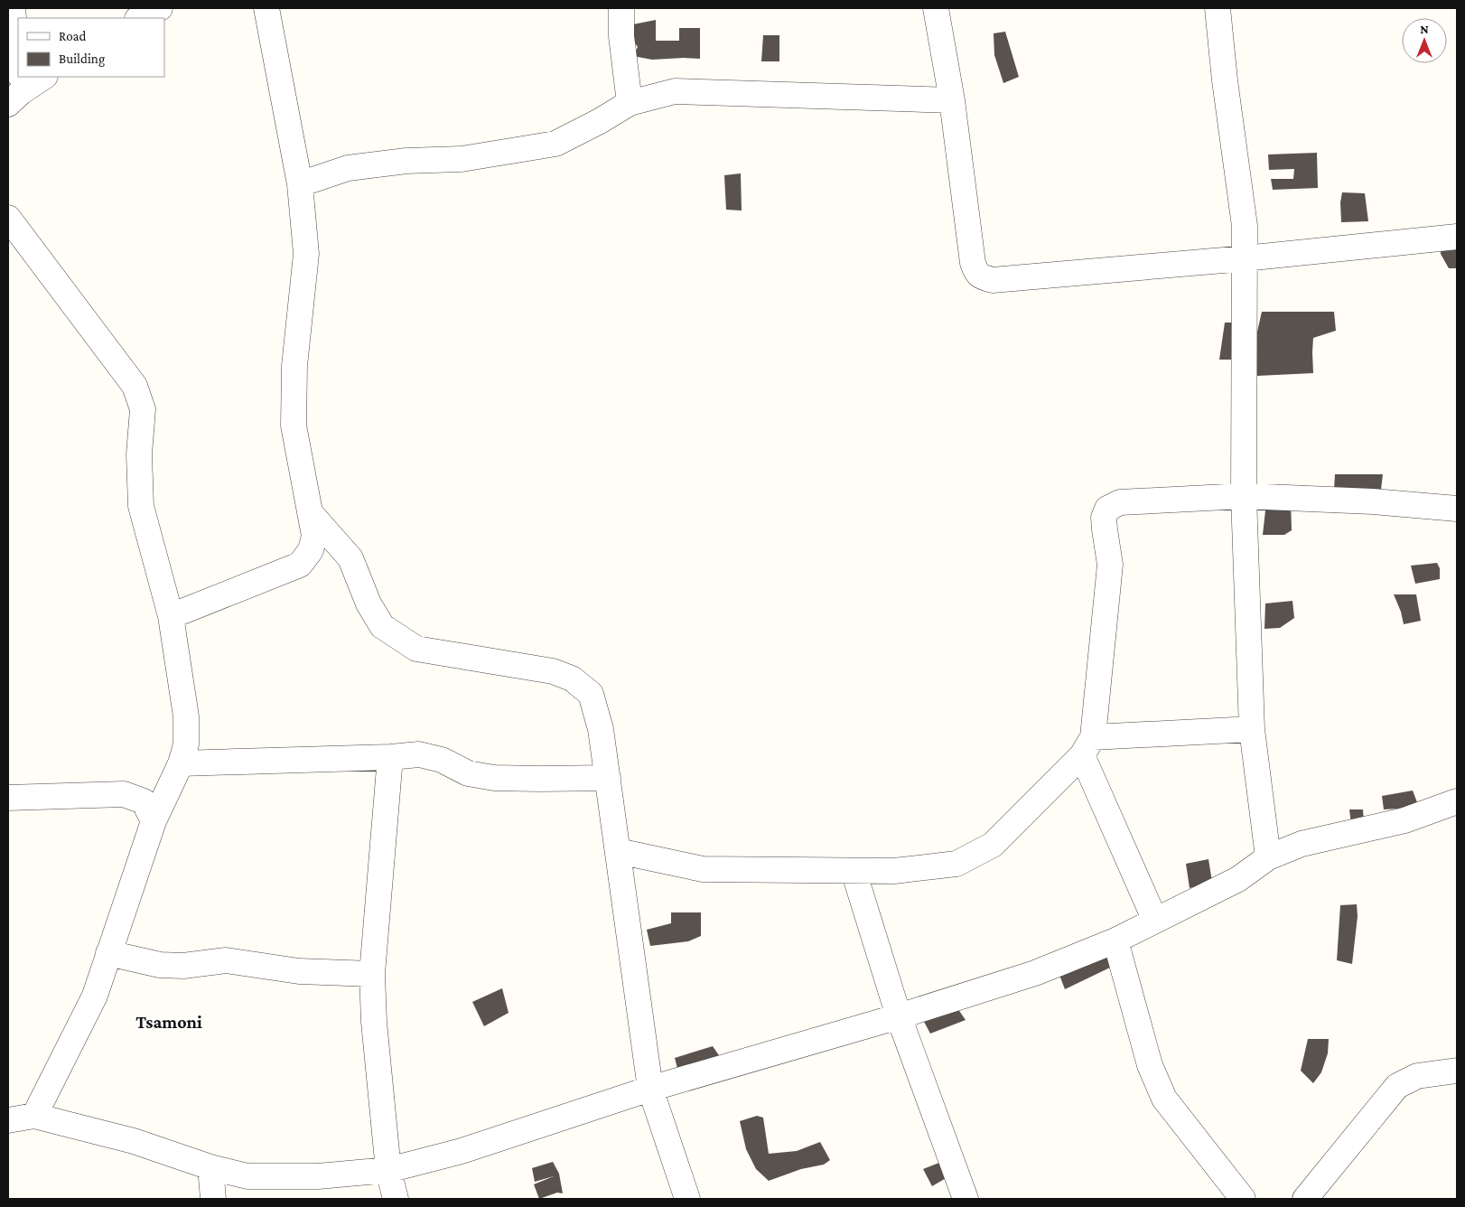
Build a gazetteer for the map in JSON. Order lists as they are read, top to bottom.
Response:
{
  "districts": ["Tsamoni"],
  "legend": ["Road", "Building"],
  "north": "top"
}
